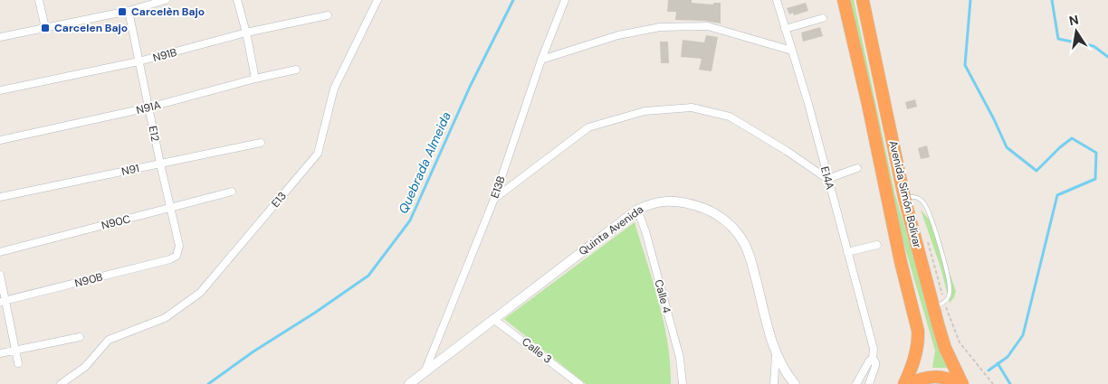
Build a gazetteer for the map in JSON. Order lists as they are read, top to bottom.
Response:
{
  "streets": {
    "highway": ["Avenida Simón Bolívar"],
    "street": [
      "N91B",
      "N91A",
      "E12",
      "N91",
      "E14A",
      "E13B",
      "E13",
      "N90C",
      "Quinta Avenida",
      "N90B",
      "Calle 4",
      "Calle 3"
    ]
  },
  "crossings": [
    ["N91B", "E12"],
    ["N91A", "E12"],
    ["E12", "N91"],
    ["E12", "N90C"],
    ["E12", "N90B"],
    ["E13B", "Quinta Avenida"],
    ["Quinta Avenida", "Calle 4"],
    ["Quinta Avenida", "Calle 3"]
  ],
  "water": ["Quebrada Almeida"],
  "places": {
    "transit": ["Carcelèn Bajo", "Carcelen Bajo"]
  },
  "north": "top"
}
